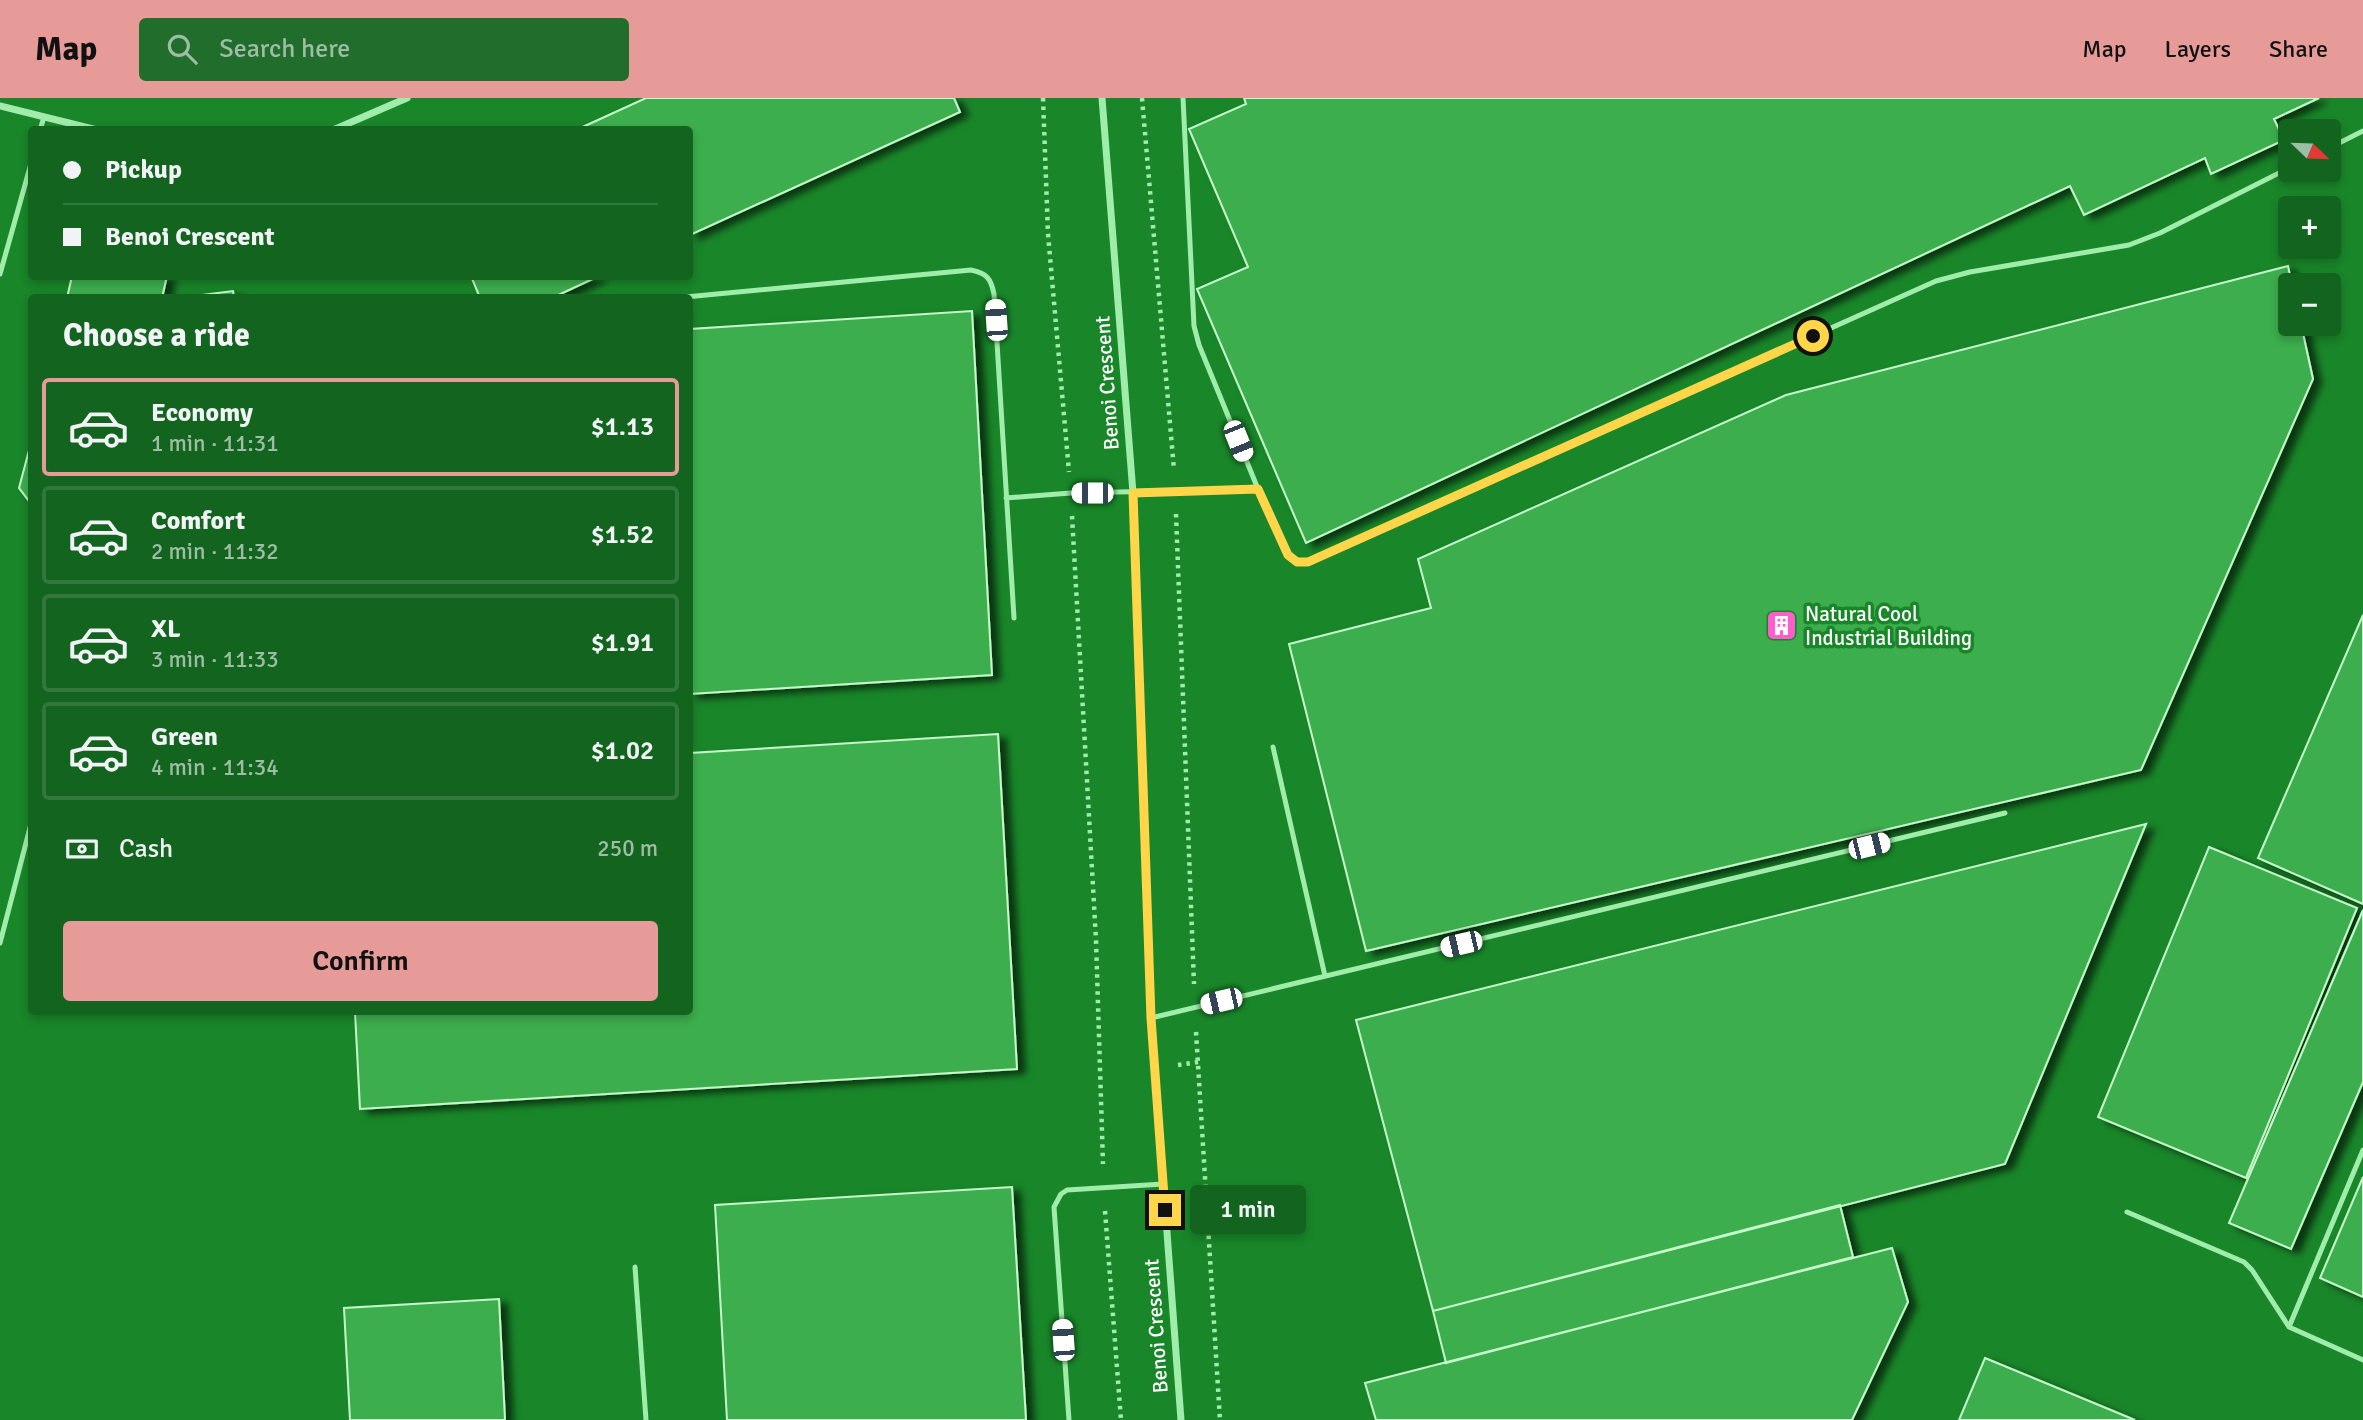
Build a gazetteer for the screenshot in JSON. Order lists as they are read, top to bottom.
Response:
{
  "streets": {
    "street": ["Benoi Crescent"]
  },
  "places": {
    "building": ["Natural Cool Industrial Building"]
  },
  "north": "bottom right",
  "page": {
    "header": "Map",
    "search": "Search here",
    "nav": ["Map", "Layers", "Share"],
    "map_buttons": ["+", "−"],
    "banner": ["Pickup", "Benoi Crescent"],
    "heading": "Choose a ride",
    "list": [
      {
        "name": "Economy",
        "note": "1 min · 11:31",
        "value": "$1.13"
      },
      {
        "name": "Comfort",
        "note": "2 min · 11:32",
        "value": "$1.52"
      },
      {
        "name": "XL",
        "note": "3 min · 11:33",
        "value": "$1.91"
      },
      {
        "name": "Green",
        "note": "4 min · 11:34",
        "value": "$1.02"
      }
    ],
    "pay": ["Cash", "250 m"],
    "buttons": "Confirm",
    "bubble": "1 min"
  }
}
